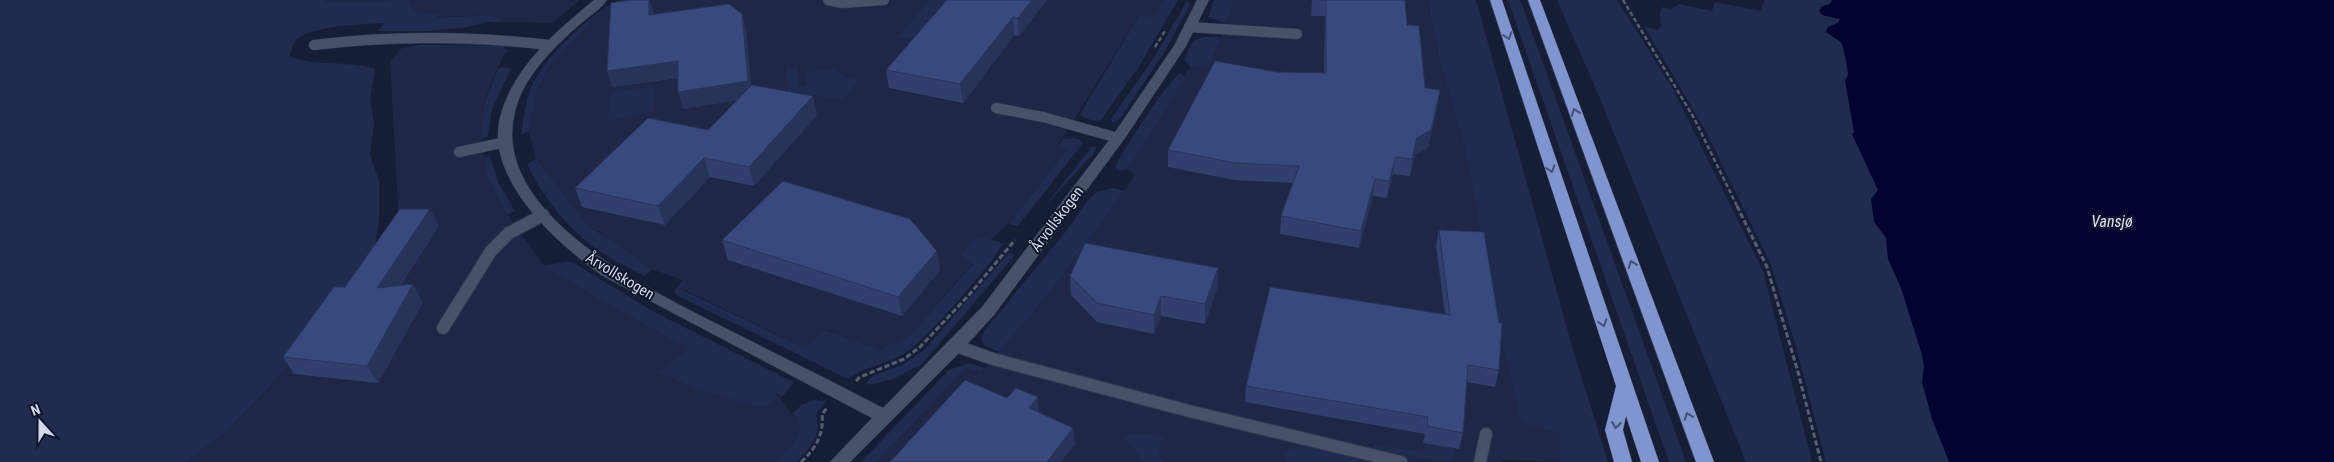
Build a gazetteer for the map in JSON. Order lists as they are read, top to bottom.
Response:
{
  "streets": {
    "street": ["Årvollskogen"]
  },
  "water": ["Vansjø"],
  "north": "top"
}
